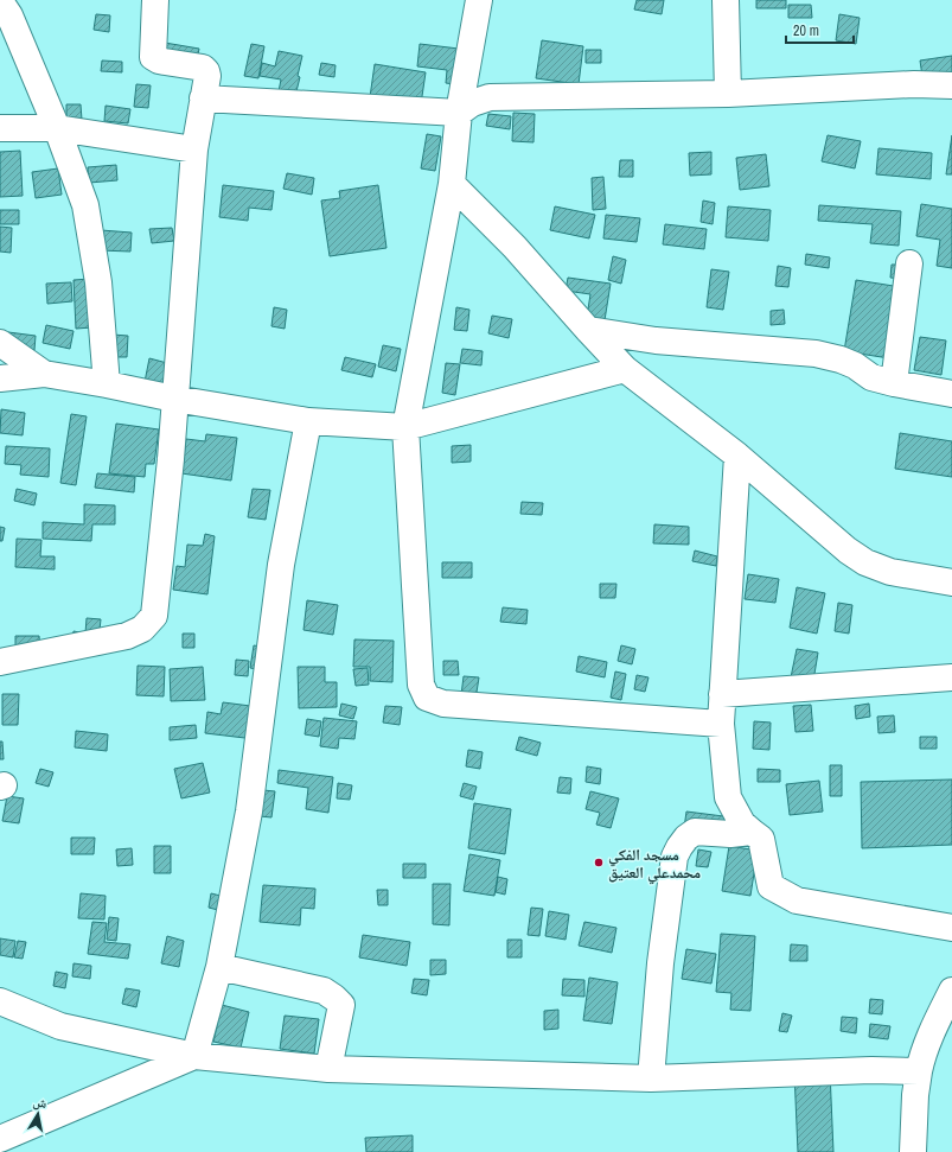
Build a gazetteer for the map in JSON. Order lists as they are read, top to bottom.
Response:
{
  "places": ["مسجد الفكي محمدعلي العتيق"],
  "scale_bar": "20 m",
  "north": "top"
}
